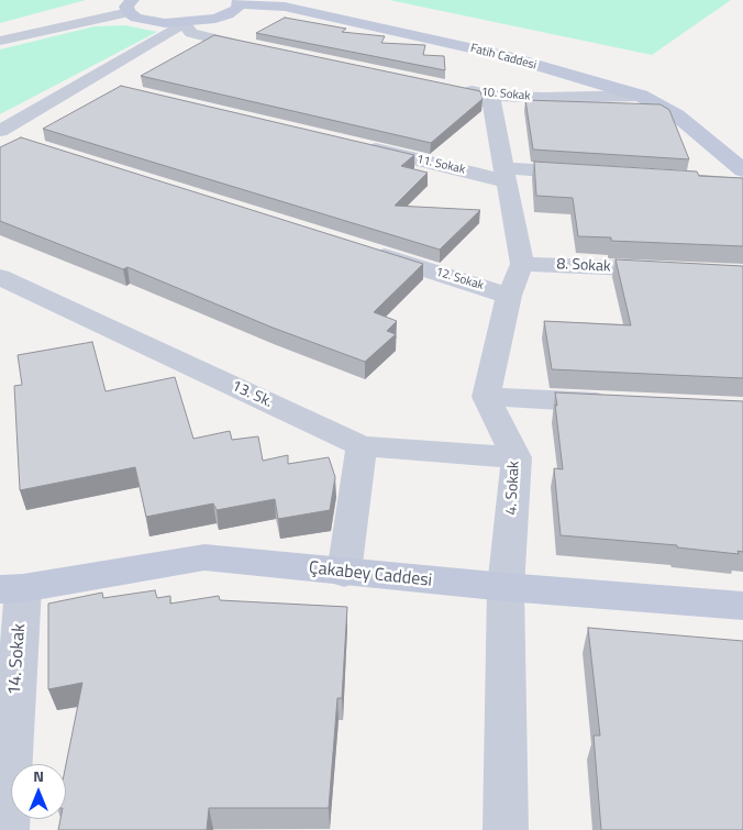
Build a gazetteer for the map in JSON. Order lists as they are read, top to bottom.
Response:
{
  "streets": {
    "street": [
      "Fatih Caddesi",
      "10. Sokak",
      "11. Sokak",
      "8. Sokak",
      "12. Sokak",
      "13. Sk.",
      "4. Sokak",
      "Çakabey Caddesi",
      "14. Sokak"
    ]
  },
  "crossings": [
    ["Fatih Caddesi", "10. Sokak"],
    ["13. Sk.", "4. Sokak"],
    ["4. Sokak", "Çakabey Caddesi"],
    ["Çakabey Caddesi", "14. Sokak"]
  ],
  "north": "top"
}
